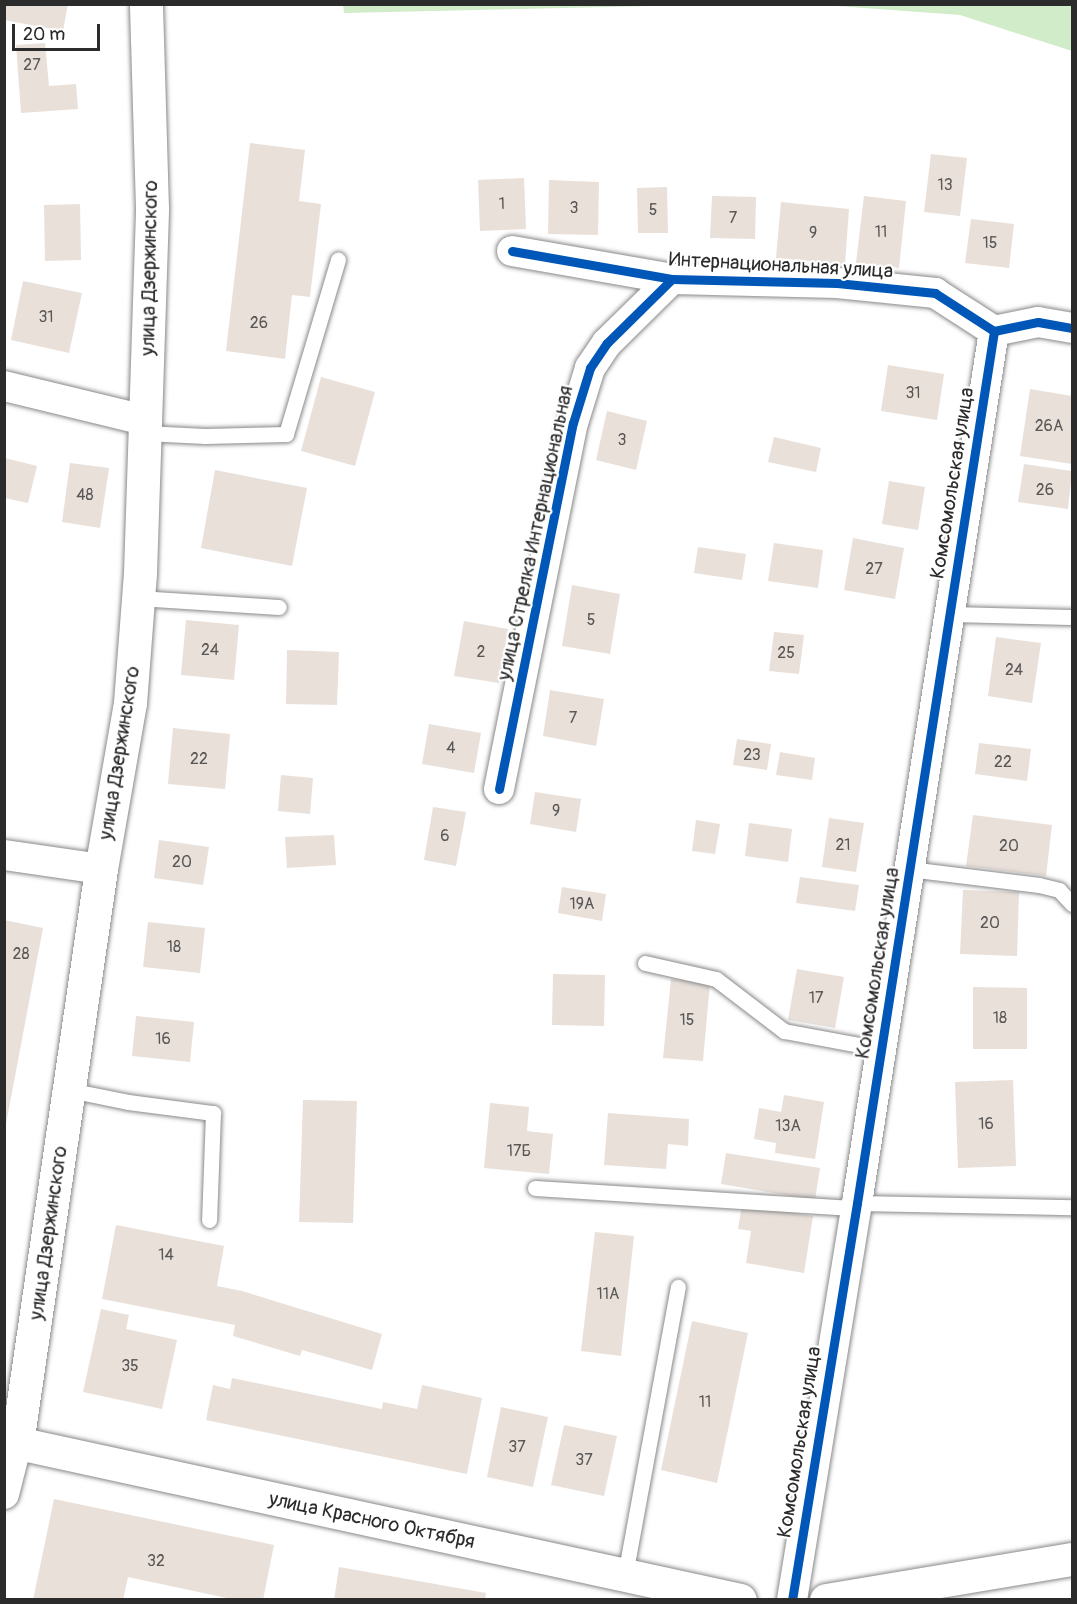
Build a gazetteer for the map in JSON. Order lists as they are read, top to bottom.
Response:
{
  "streets": {
    "main road": ["улица Дзержинского", "улица Красного Октября"],
    "street": ["Интернациональная улица", "Комсомольская улица", "улица Стрелка Интернациональная"]
  },
  "crossings": [
    ["Интернациональная улица", "Комсомольская улица"],
    ["Интернациональная улица", "улица Стрелка Интернациональная"],
    ["улица Дзержинского", "улица Красного Октября"]
  ],
  "house_numbers": [
    "27",
    "13",
    "1",
    "3",
    "5",
    "7",
    "11",
    "9",
    "15",
    "31",
    "26",
    "31",
    "26А",
    "3",
    "26",
    "48",
    "27",
    "5",
    "24",
    "2",
    "25",
    "24",
    "7",
    "4",
    "23",
    "22",
    "22",
    "9",
    "6",
    "21",
    "20",
    "20",
    "19А",
    "20",
    "18",
    "28",
    "17",
    "18",
    "15",
    "16",
    "16",
    "13А",
    "17Б",
    "14",
    "11А",
    "35",
    "11",
    "37",
    "37",
    "32"
  ],
  "scale_bar": "20 m"
}
